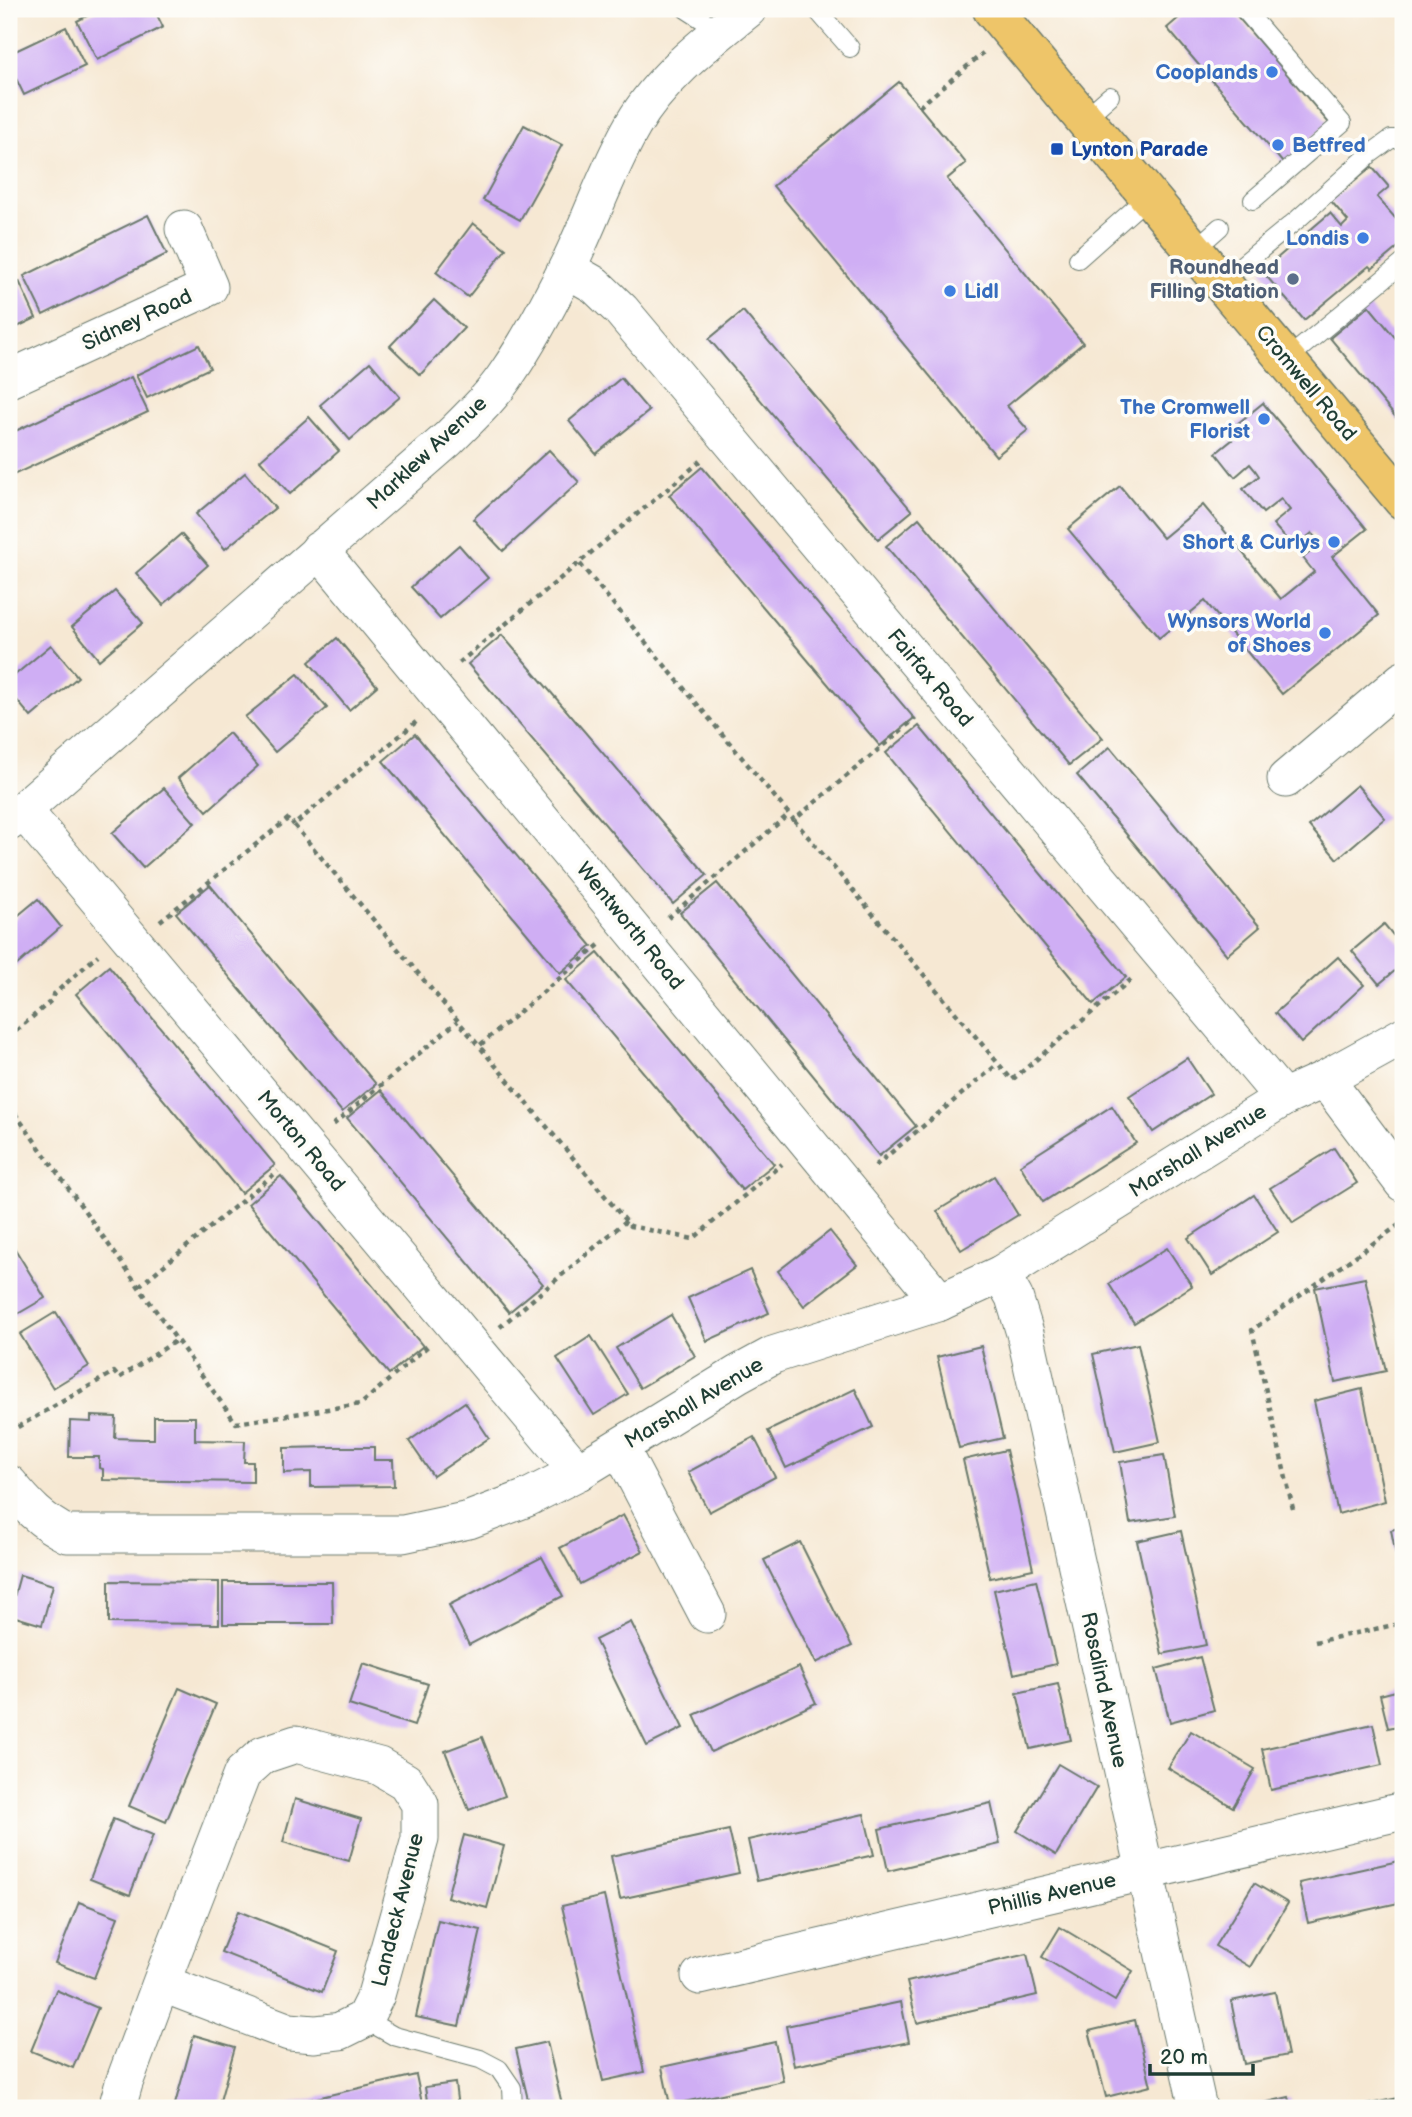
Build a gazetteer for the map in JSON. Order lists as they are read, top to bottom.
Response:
{
  "streets": {
    "main road": ["Cromwell Road"],
    "street": [
      "Sidney Road",
      "Marklew Avenue",
      "Fairfax Road",
      "Wentworth Road",
      "Morton Road",
      "Marshall Avenue",
      "Rosalind Avenue",
      "Phillis Avenue",
      "Landeck Avenue"
    ]
  },
  "crossings": [
    ["Marklew Avenue", "Fairfax Road"],
    ["Marklew Avenue", "Wentworth Road"],
    ["Marklew Avenue", "Morton Road"],
    ["Fairfax Road", "Marshall Avenue"],
    ["Wentworth Road", "Marshall Avenue"],
    ["Morton Road", "Marshall Avenue"],
    ["Marshall Avenue", "Rosalind Avenue"],
    ["Rosalind Avenue", "Phillis Avenue"]
  ],
  "places": {
    "other": [
      "Cooplands",
      "Betfred",
      "Londis",
      "Roundhead Filling Station",
      "Lidl",
      "The Cromwell Florist",
      "Short & Curlys",
      "Wynsors World of Shoes"
    ],
    "transit": ["Lynton Parade"]
  },
  "scale_bar": "20 m"
}
